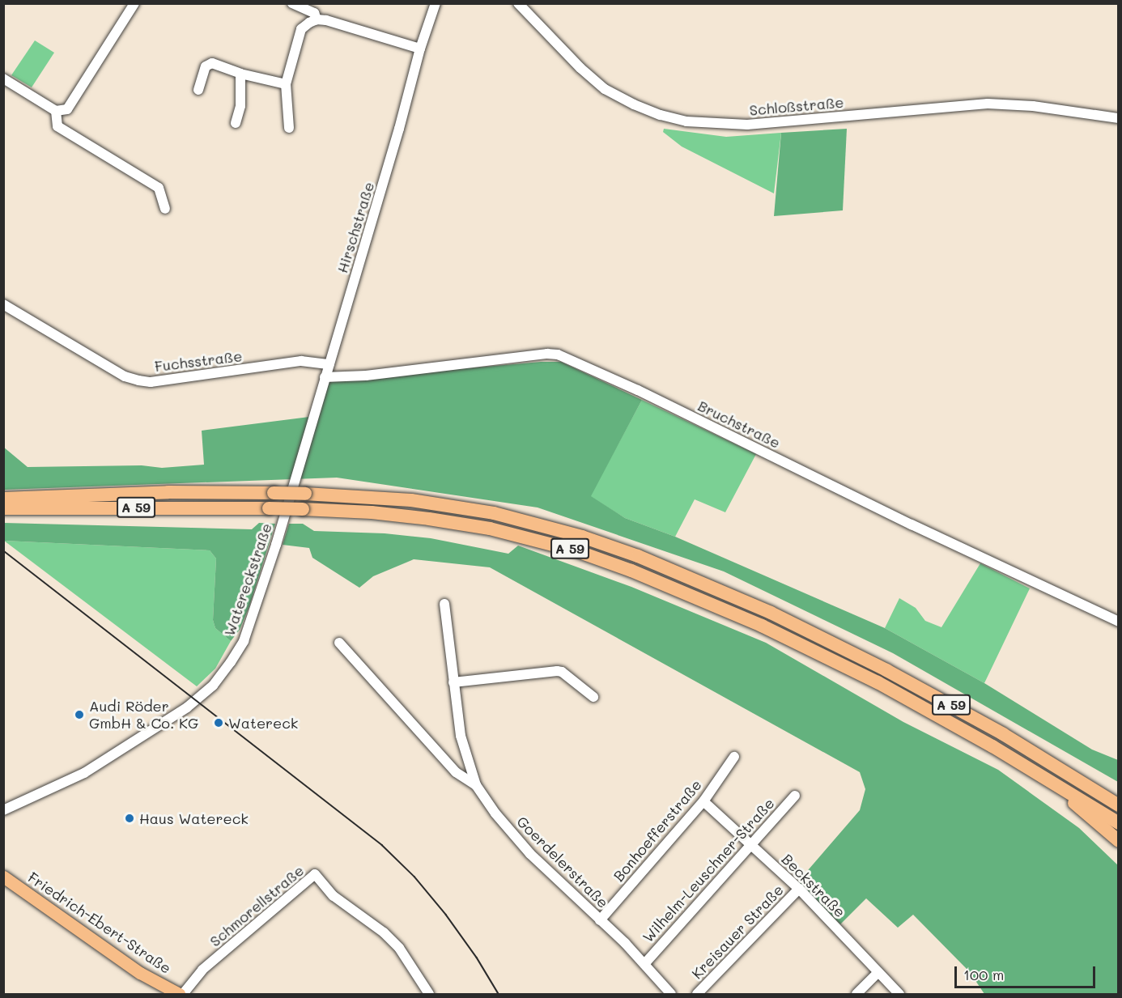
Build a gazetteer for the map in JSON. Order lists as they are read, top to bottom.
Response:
{
  "streets": {
    "highway": ["A 59"],
    "main road": ["Friedrich-Ebert-Straße"],
    "street": [
      "Schloßstraße",
      "Hirschstraße",
      "Fuchsstraße",
      "Bruchstraße",
      "Watereckstraße",
      "Bonhoefferstraße",
      "Goerdelerstraße",
      "Wilhelm-Leuschner-Straße",
      "Beckstraße",
      "Schmorellstraße",
      "Kreisauer Straße"
    ]
  },
  "crossings": [
    ["Hirschstraße", "Fuchsstraße"],
    ["Hirschstraße", "Bruchstraße"],
    ["Hirschstraße", "Watereckstraße"],
    ["Bonhoefferstraße", "Goerdelerstraße"],
    ["Bonhoefferstraße", "Beckstraße"],
    ["Goerdelerstraße", "Wilhelm-Leuschner-Straße"],
    ["Wilhelm-Leuschner-Straße", "Beckstraße"],
    ["Beckstraße", "Kreisauer Straße"]
  ],
  "places": ["Audi Röder GmbH & Co. KG", "Watereck", "Haus Watereck"],
  "scale_bar": "100 m"
}
